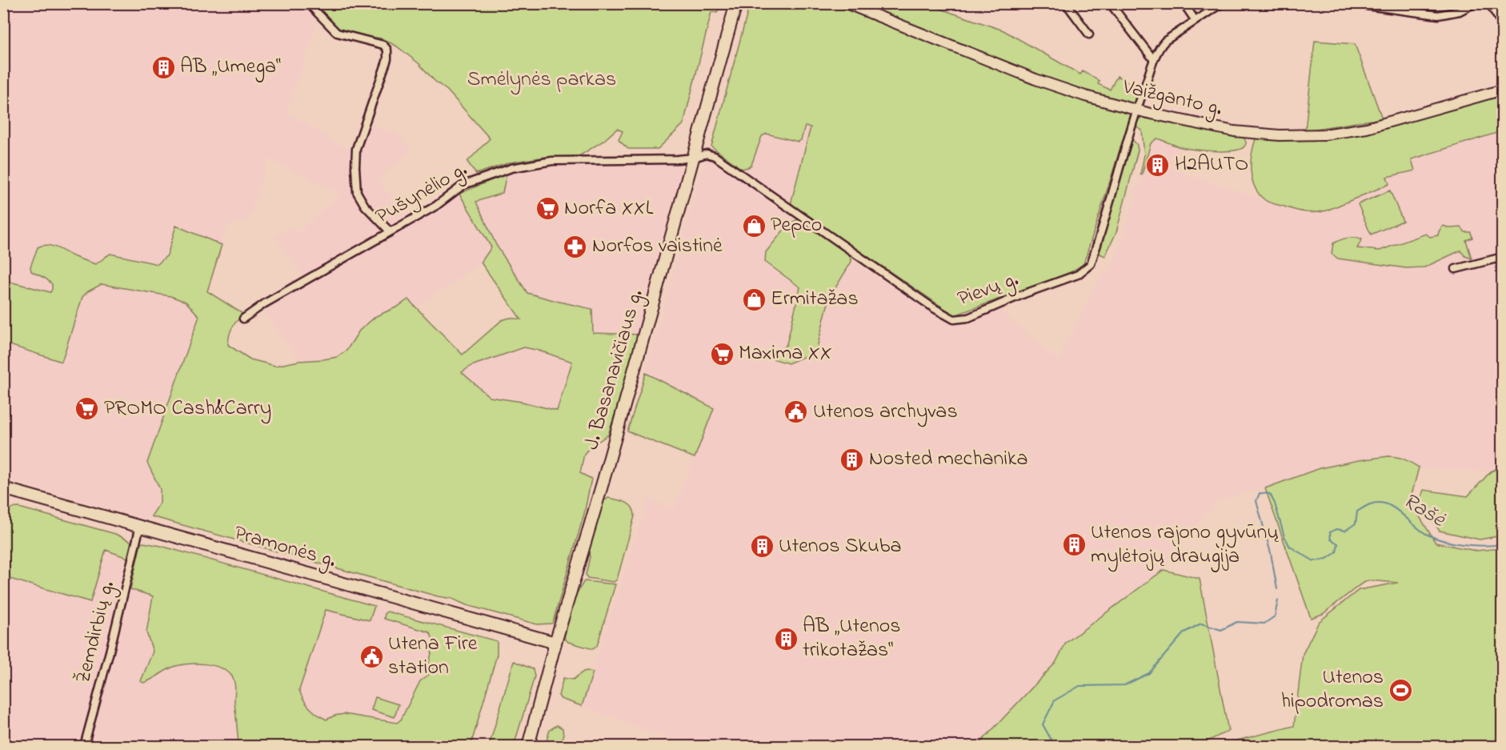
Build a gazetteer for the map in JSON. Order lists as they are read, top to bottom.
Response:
{
  "streets": {
    "main road": ["Vaižganto g.", "J. Basanavičiaus g.", "Pramonės g."],
    "street": ["Pušynėlio g.", "Pievų g.", "Žemdirbių g."]
  },
  "crossings": [
    ["Vaižganto g.", "Pievų g."],
    ["Pušynėlio g.", "Pievų g."],
    ["Pušynėlio g.", "J. Basanavičiaus g."],
    ["Pievų g.", "J. Basanavičiaus g."],
    ["J. Basanavičiaus g.", "Pramonės g."],
    ["Pramonės g.", "Žemdirbių g."]
  ],
  "water": ["Rašė"],
  "parks": ["Smėlynės parkas"],
  "places": {
    "building": [
      "AB „Umega“",
      "H2AUTO",
      "Nosted mechanika",
      "Utenos rajono gyvūnų mylėtojų draugija",
      "Utenos Skuba",
      "AB „Utenos trikotažas“"
    ],
    "supermarket": ["Norfa XXL", "Maxima XX", "PROMO Cash&Carry"],
    "shop": ["Pepco", "Ermitažas"],
    "pharmacy": ["Norfos vaistinė"],
    "public building": ["Utenos archyvas", "Utena Fire station"],
    "sports": ["Utenos hipodromas"]
  }
}
